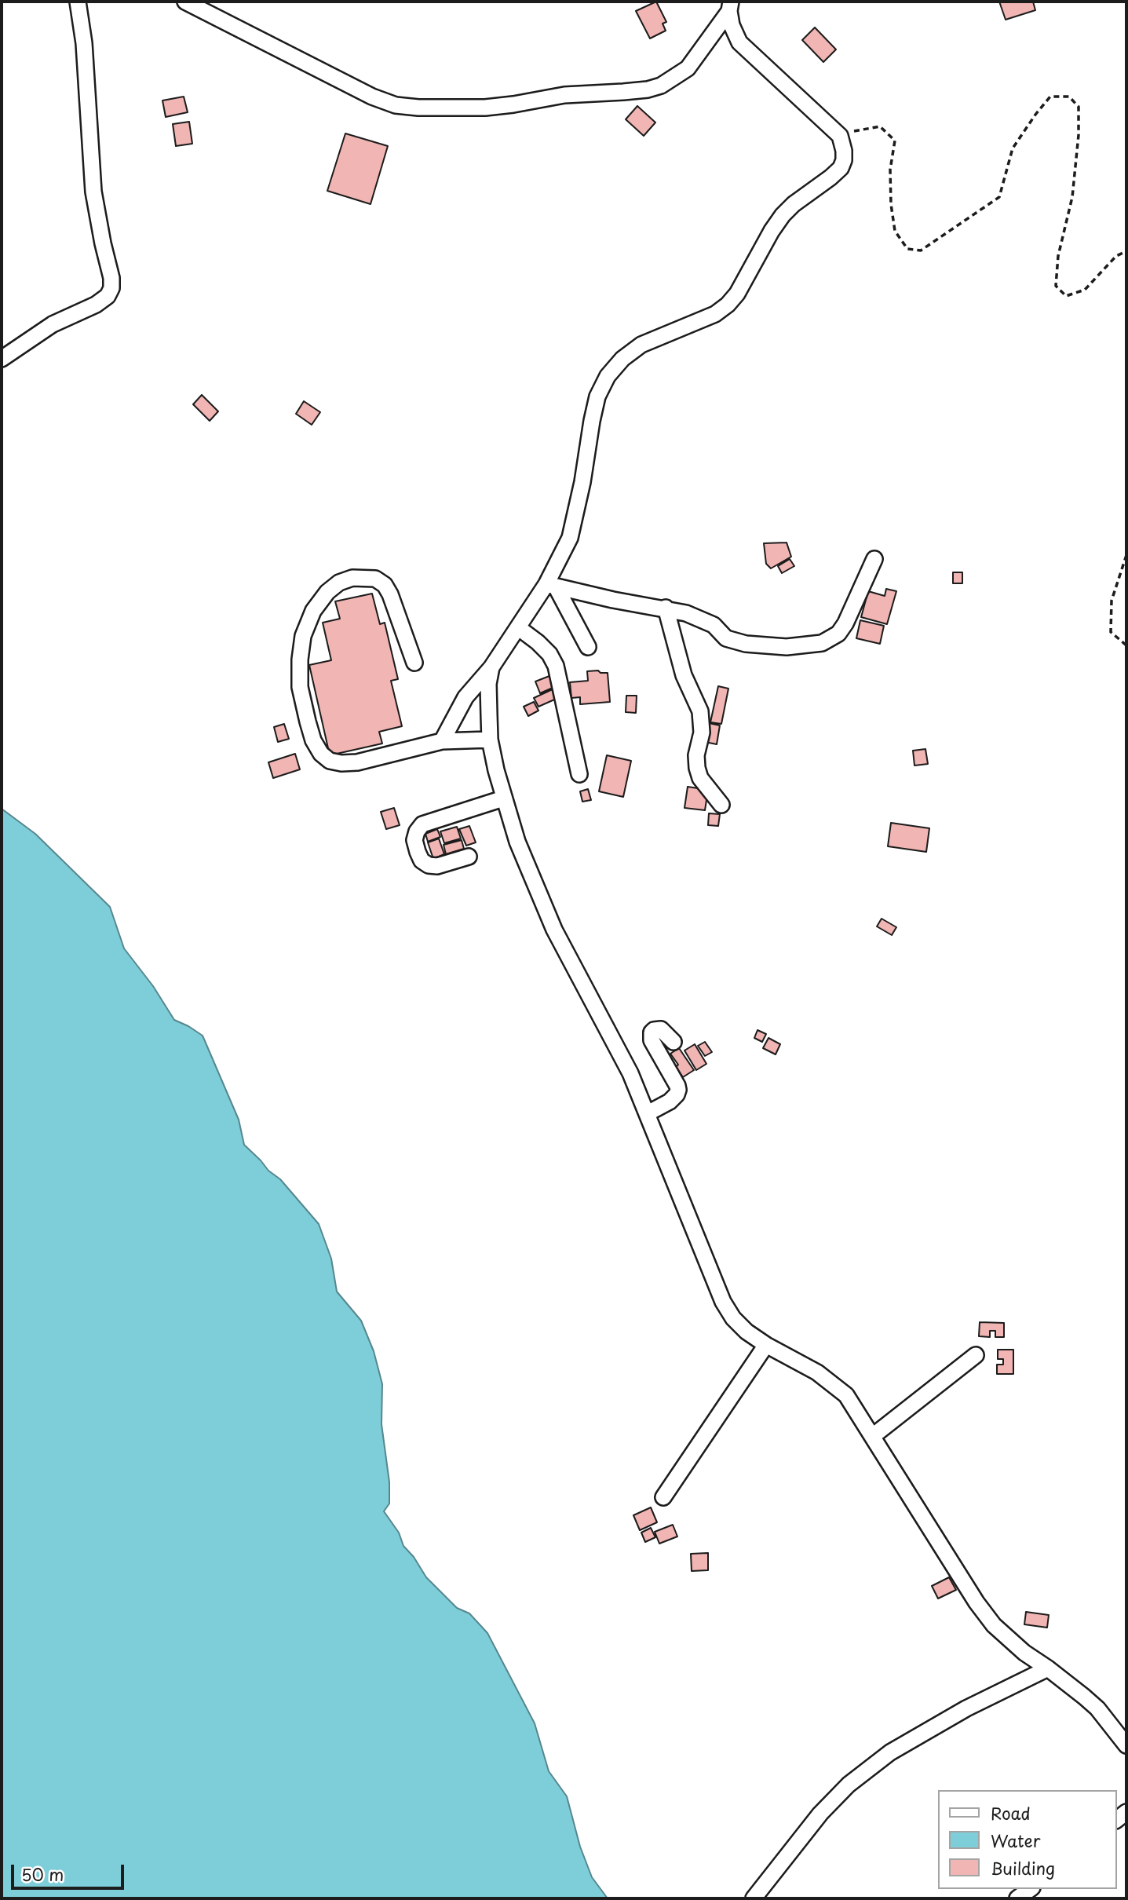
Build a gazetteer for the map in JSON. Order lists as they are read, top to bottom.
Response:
{
  "legend": ["Road", "Water", "Building"],
  "scale_bar": "50 m"
}
